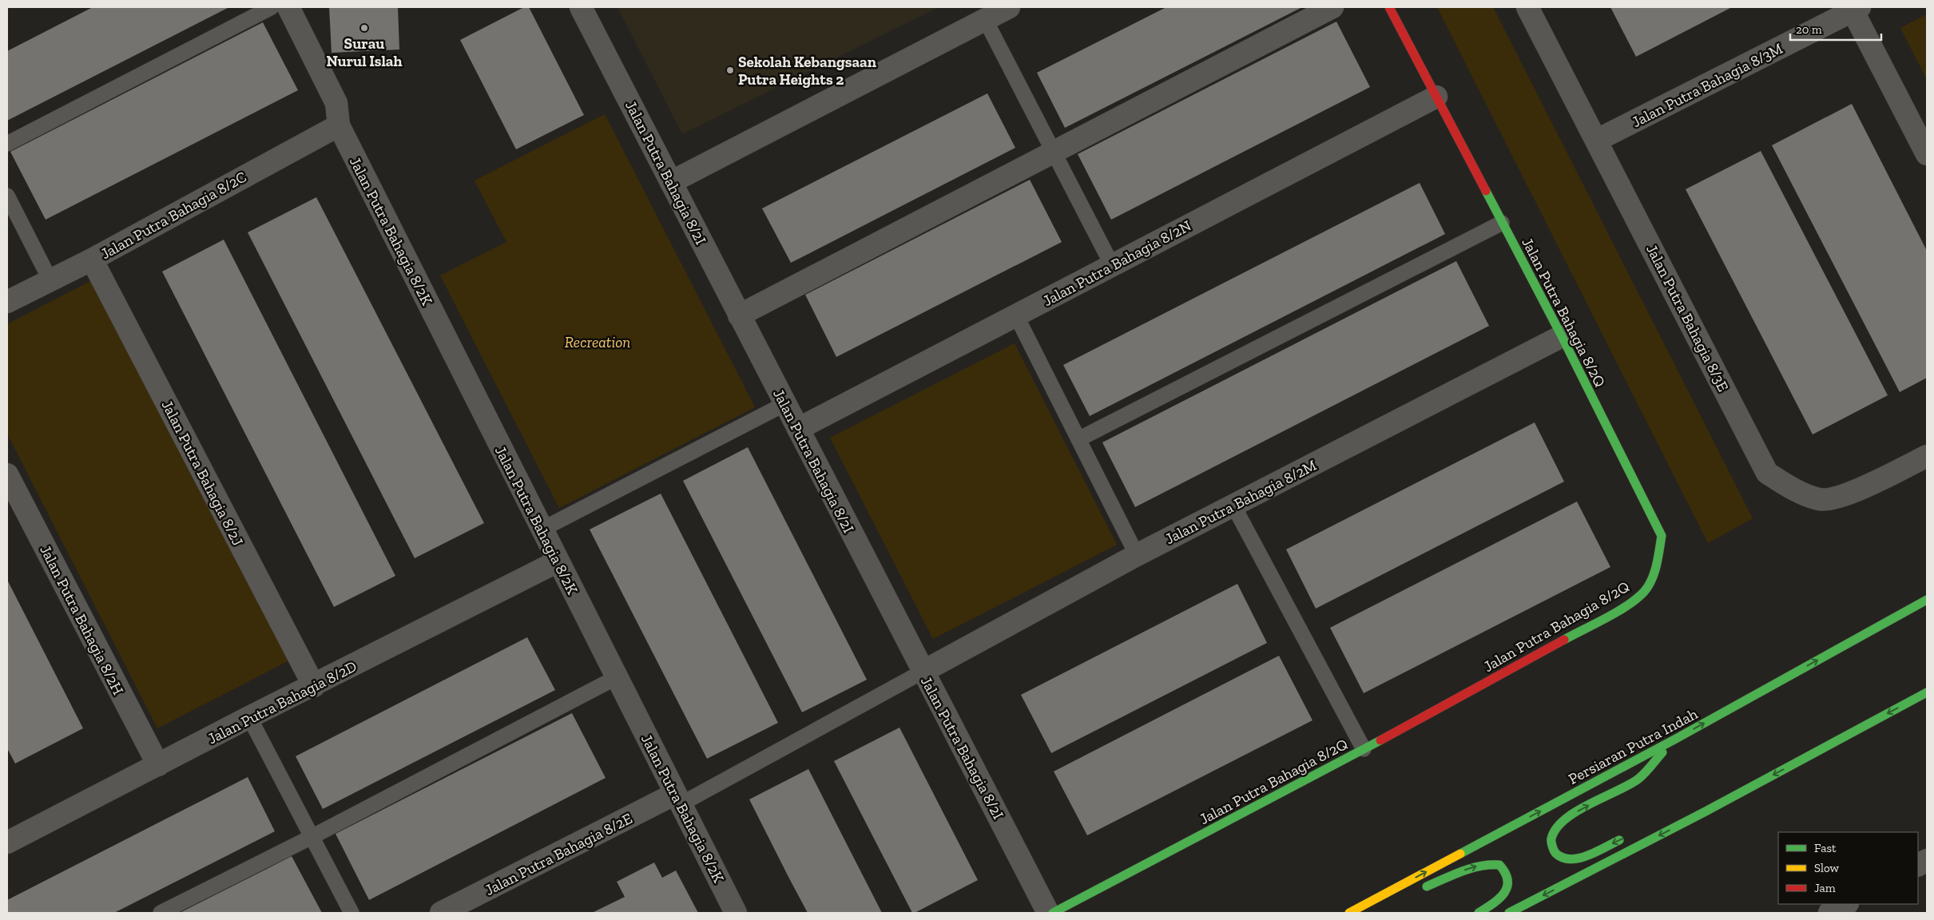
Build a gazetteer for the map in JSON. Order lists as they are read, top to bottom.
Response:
{
  "streets": {
    "main road": ["Jalan Putra Bahagia 8/2Q", "Persiaran Putra Indah"],
    "street": [
      "Jalan Putra Bahagia 8/3M",
      "Jalan Putra Bahagia 8/2I",
      "Jalan Putra Bahagia 8/2C",
      "Jalan Putra Bahagia 8/2K",
      "Jalan Putra Bahagia 8/2N",
      "Jalan Putra Bahagia 8/3E",
      "Jalan Putra Bahagia 8/2J",
      "Jalan Putra Bahagia 8/2M",
      "Jalan Putra Bahagia 8/2H",
      "Jalan Putra Bahagia 8/2D",
      "Jalan Putra Bahagia 8/2E"
    ]
  },
  "crossings": [
    ["Jalan Putra Bahagia 8/3M", "Jalan Putra Bahagia 8/3E"],
    ["Jalan Putra Bahagia 8/2I", "Jalan Putra Bahagia 8/2N"],
    ["Jalan Putra Bahagia 8/2I", "Jalan Putra Bahagia 8/2M"],
    ["Jalan Putra Bahagia 8/2C", "Jalan Putra Bahagia 8/2K"],
    ["Jalan Putra Bahagia 8/2C", "Jalan Putra Bahagia 8/2J"],
    ["Jalan Putra Bahagia 8/2K", "Jalan Putra Bahagia 8/2D"],
    ["Jalan Putra Bahagia 8/2K", "Jalan Putra Bahagia 8/2E"],
    ["Jalan Putra Bahagia 8/2N", "Jalan Putra Bahagia 8/2Q"],
    ["Jalan Putra Bahagia 8/2Q", "Jalan Putra Bahagia 8/2M"],
    ["Jalan Putra Bahagia 8/2J", "Jalan Putra Bahagia 8/2D"],
    ["Jalan Putra Bahagia 8/2H", "Jalan Putra Bahagia 8/2D"]
  ],
  "parks": ["Recreation"],
  "places": ["Surau Nurul Islah", "Sekolah Kebangsaan Putra Heights 2"],
  "legend": ["Fast", "Slow", "Jam"],
  "scale_bar": "20 m"
}
